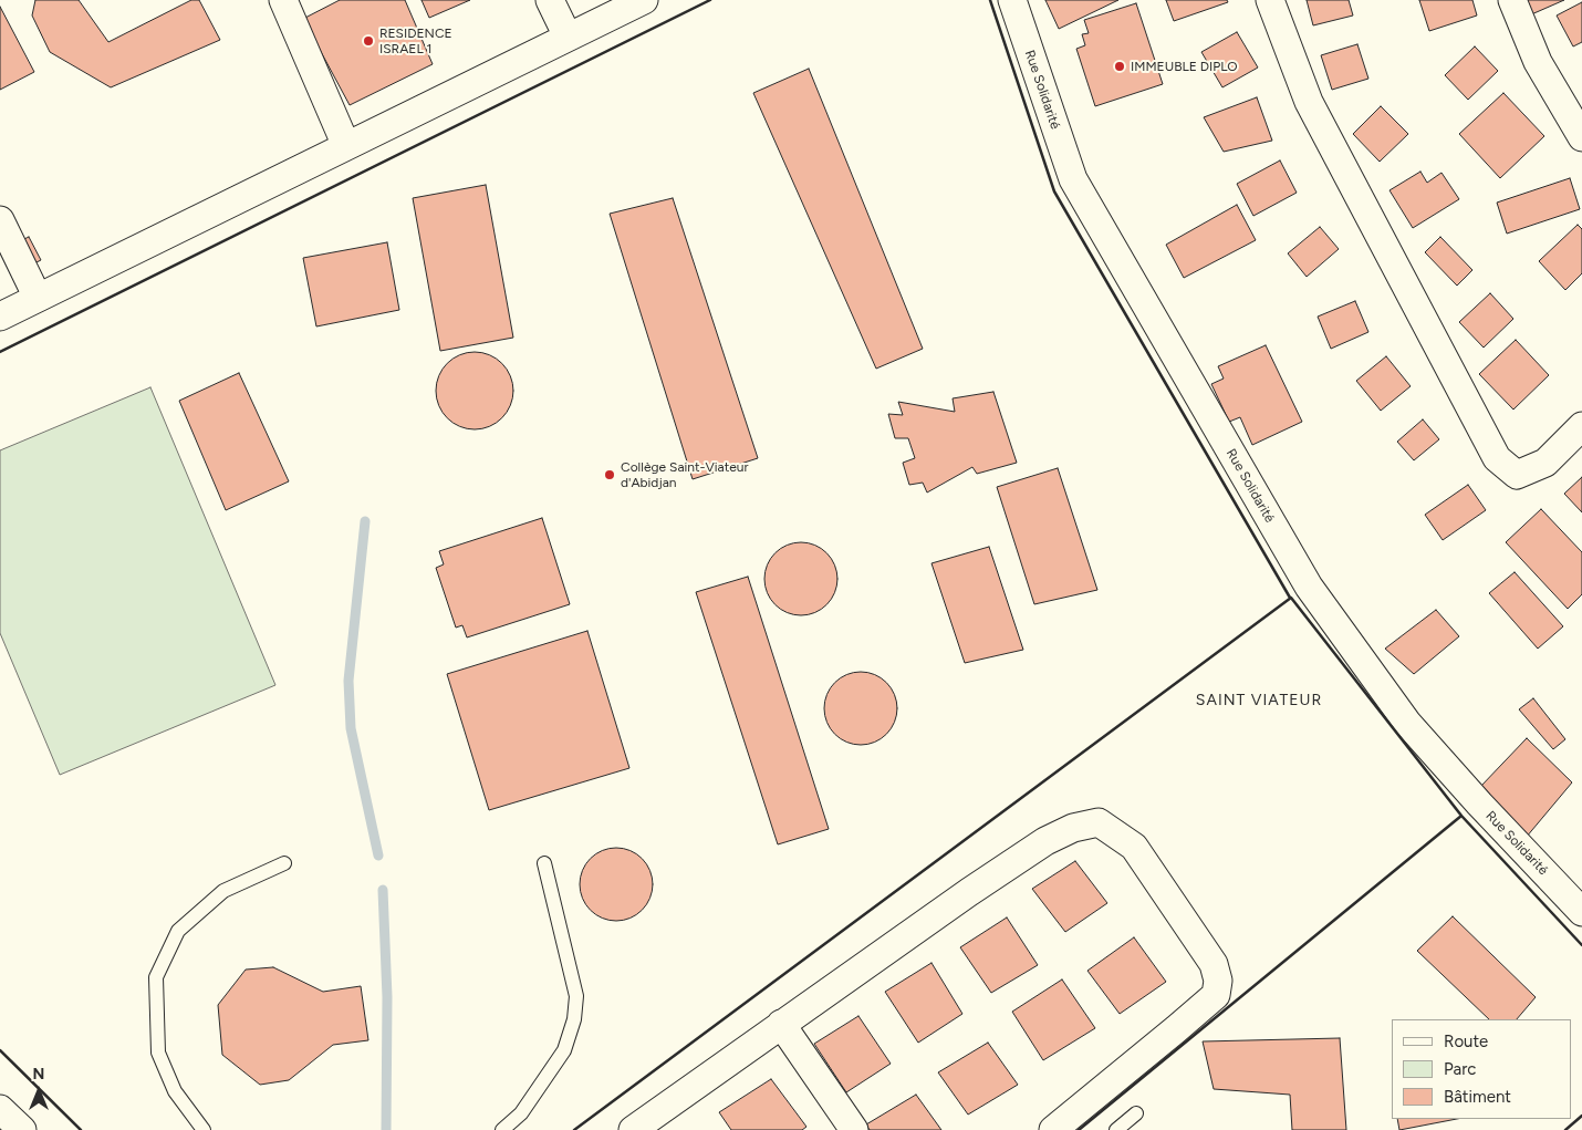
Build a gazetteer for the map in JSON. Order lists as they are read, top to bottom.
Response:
{
  "streets": {
    "street": ["Rue Solidarité"]
  },
  "districts": ["SAINT VIATEUR"],
  "places": ["RESIDENCE ISRAEL 1", "IMMEUBLE DIPLO", "Collège Saint-Viateur d'Abidjan"],
  "legend": ["Route", "Parc", "Bâtiment"],
  "north": "top"
}
